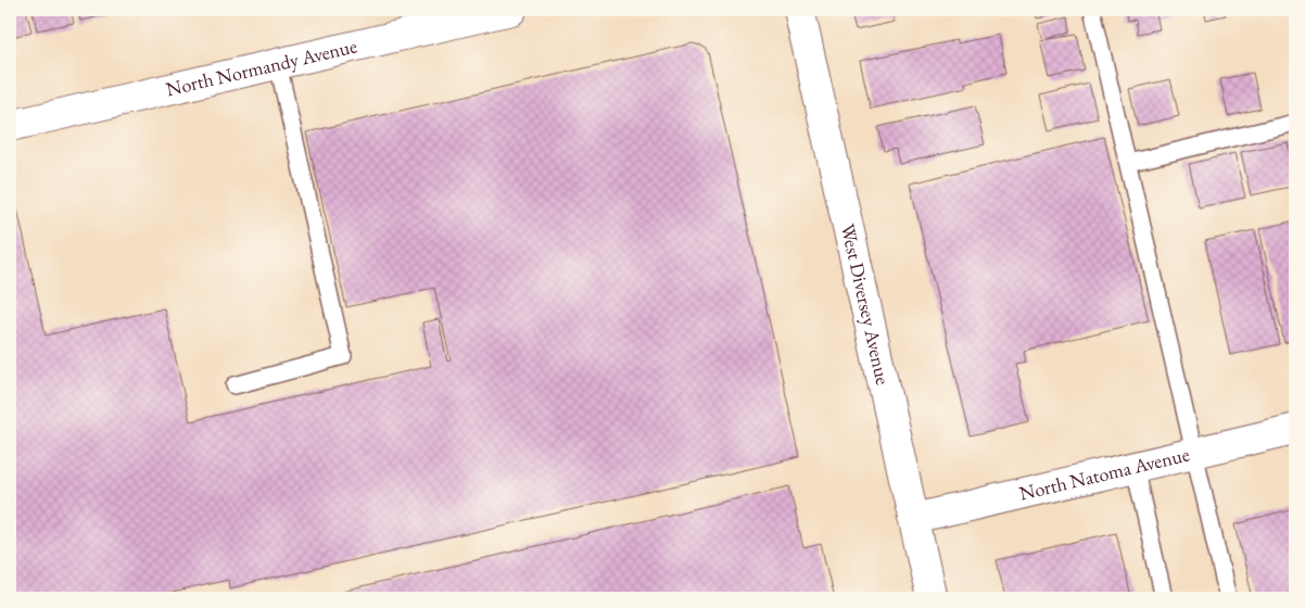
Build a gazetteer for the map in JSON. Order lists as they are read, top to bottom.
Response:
{
  "streets": {
    "street": ["North Normandy Avenue", "West Diversey Avenue", "North Natoma Avenue"]
  },
  "crossings": [
    ["West Diversey Avenue", "North Natoma Avenue"]
  ]
}
